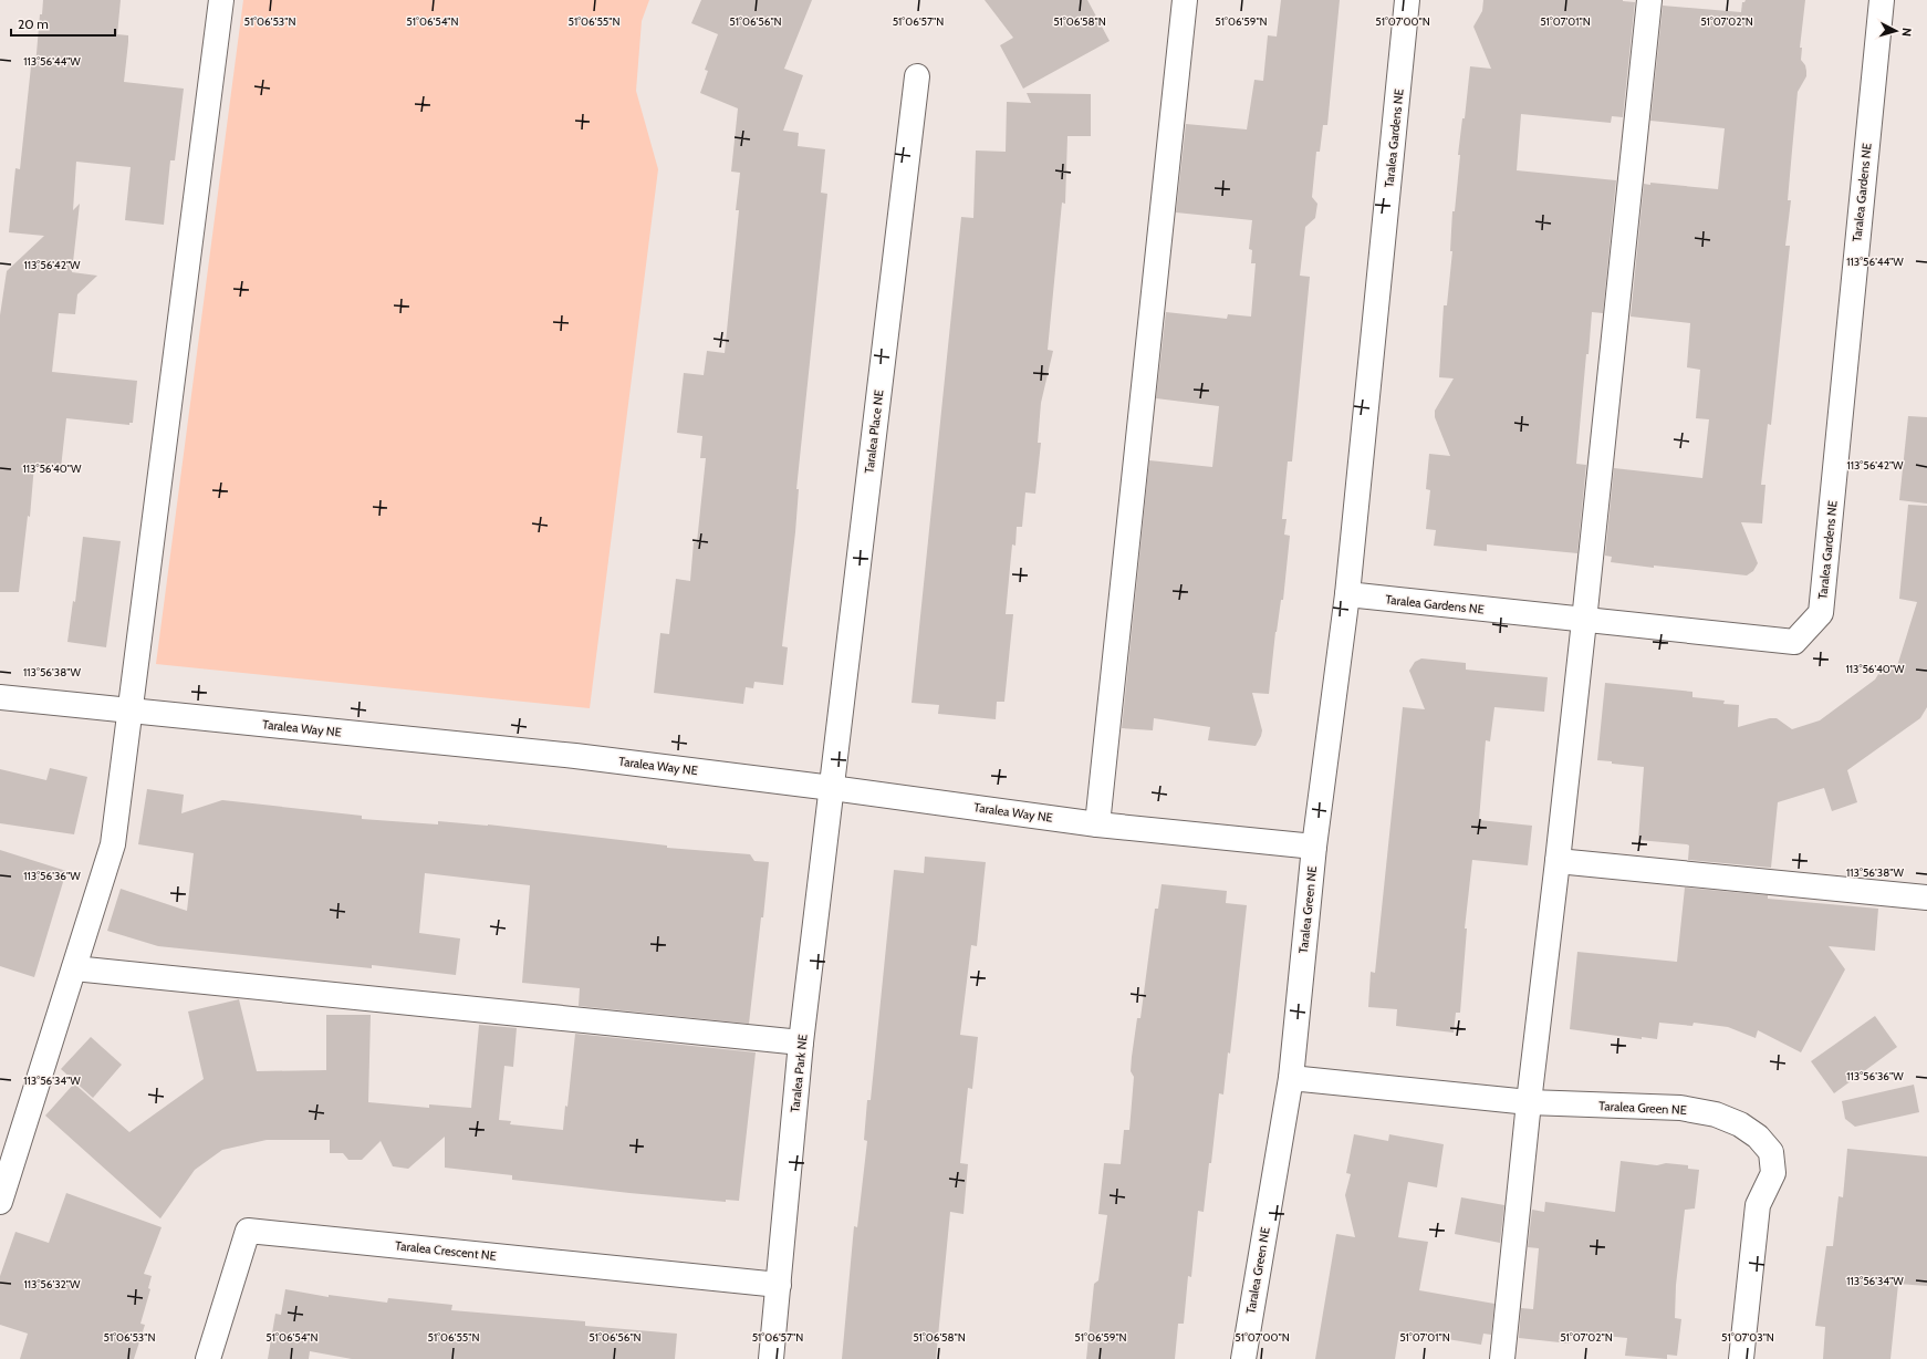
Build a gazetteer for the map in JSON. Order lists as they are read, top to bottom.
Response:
{
  "streets": {
    "street": [
      "Taralea Gardens NE",
      "Taralea Place NE",
      "Taralea Way NE",
      "Taralea Green NE",
      "Taralea Park NE",
      "Taralea Crescent NE"
    ]
  },
  "crossings": [
    ["Taralea Gardens NE", "Taralea Way NE"],
    ["Taralea Gardens NE", "Taralea Green NE"],
    ["Taralea Place NE", "Taralea Way NE"],
    ["Taralea Place NE", "Taralea Park NE"],
    ["Taralea Way NE", "Taralea Green NE"],
    ["Taralea Way NE", "Taralea Park NE"],
    ["Taralea Park NE", "Taralea Crescent NE"]
  ],
  "scale_bar": "20 m",
  "north": "right",
  "coordinates": [
    "51°06'53\"N",
    "51°06'54\"N",
    "51°06'55\"N",
    "51°06'56\"N",
    "51°06'57\"N",
    "51°06'58\"N",
    "51°06'59\"N",
    "51°07'00\"N",
    "51°07'01\"N",
    "51°07'02\"N",
    "113°56'44\"W",
    "113°56'42\"W",
    "113°56'40\"W",
    "113°56'38\"W",
    "113°56'36\"W",
    "113°56'34\"W",
    "113°56'32\"W",
    "51°07'03\"N"
  ]
}
